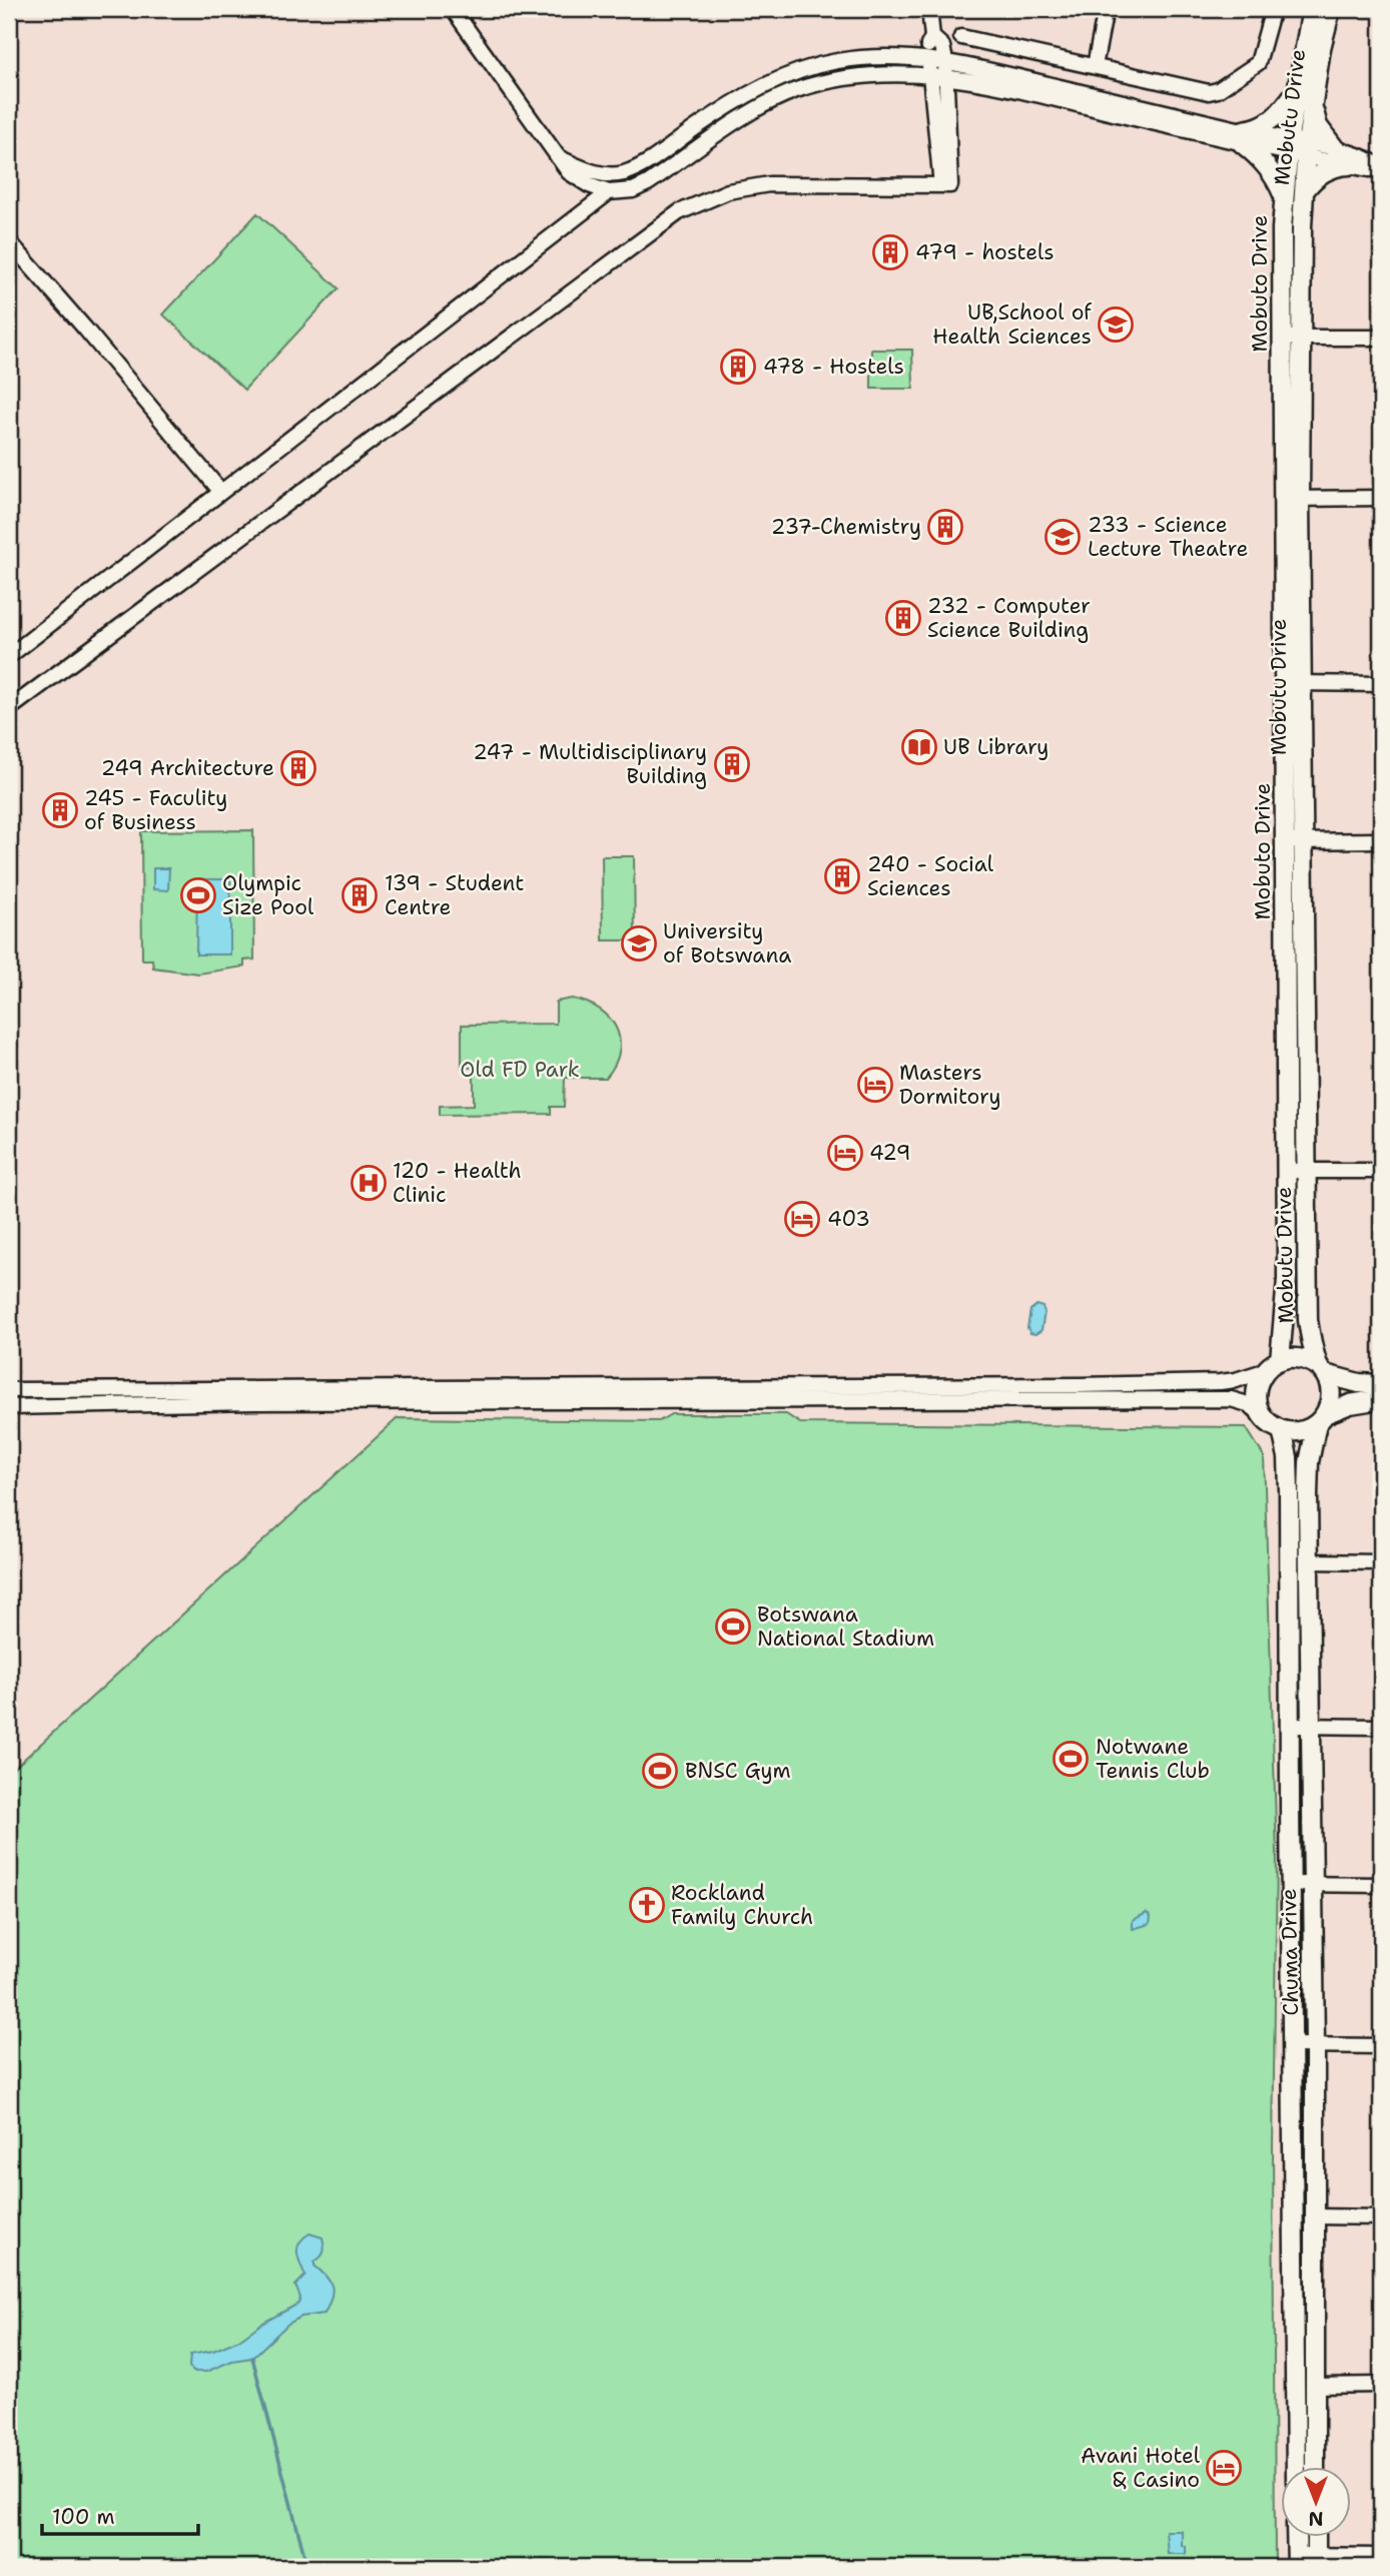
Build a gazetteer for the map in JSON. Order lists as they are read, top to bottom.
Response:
{
  "streets": {
    "main road": ["Mobutu Drive", "Mobuto Drive", "Chuma Drive"]
  },
  "crossings": [
    ["Mobutu Drive", "Mobuto Drive"],
    ["Mobutu Drive", "Chuma Drive"],
    ["Mobuto Drive", "Chuma Drive"]
  ],
  "parks": ["Old FD Park"],
  "places": {
    "building": [
      "479 - hostels",
      "478 - Hostels",
      "237-Chemistry",
      "232 - Computer Science Building",
      "247 - Multidisciplinary Building",
      "249 Architecture",
      "245 - Faculity of Business",
      "240 - Social Sciences",
      "139 - Student Centre"
    ],
    "school or university": ["UB,School of Health Sciences", "233 - Science Lecture Theatre", "University of Botswana"],
    "library": ["UB Library"],
    "sports": [
      "Olympic Size Pool",
      "Botswana National Stadium",
      "Notwane Tennis Club",
      "BNSC Gym"
    ],
    "hotel": [
      "Masters Dormitory",
      "429",
      "403",
      "Avani Hotel & Casino"
    ],
    "hospital": ["120 - Health Clinic"],
    "church": ["Rockland Family Church"]
  },
  "scale_bar": "100 m",
  "north": "bottom"
}
